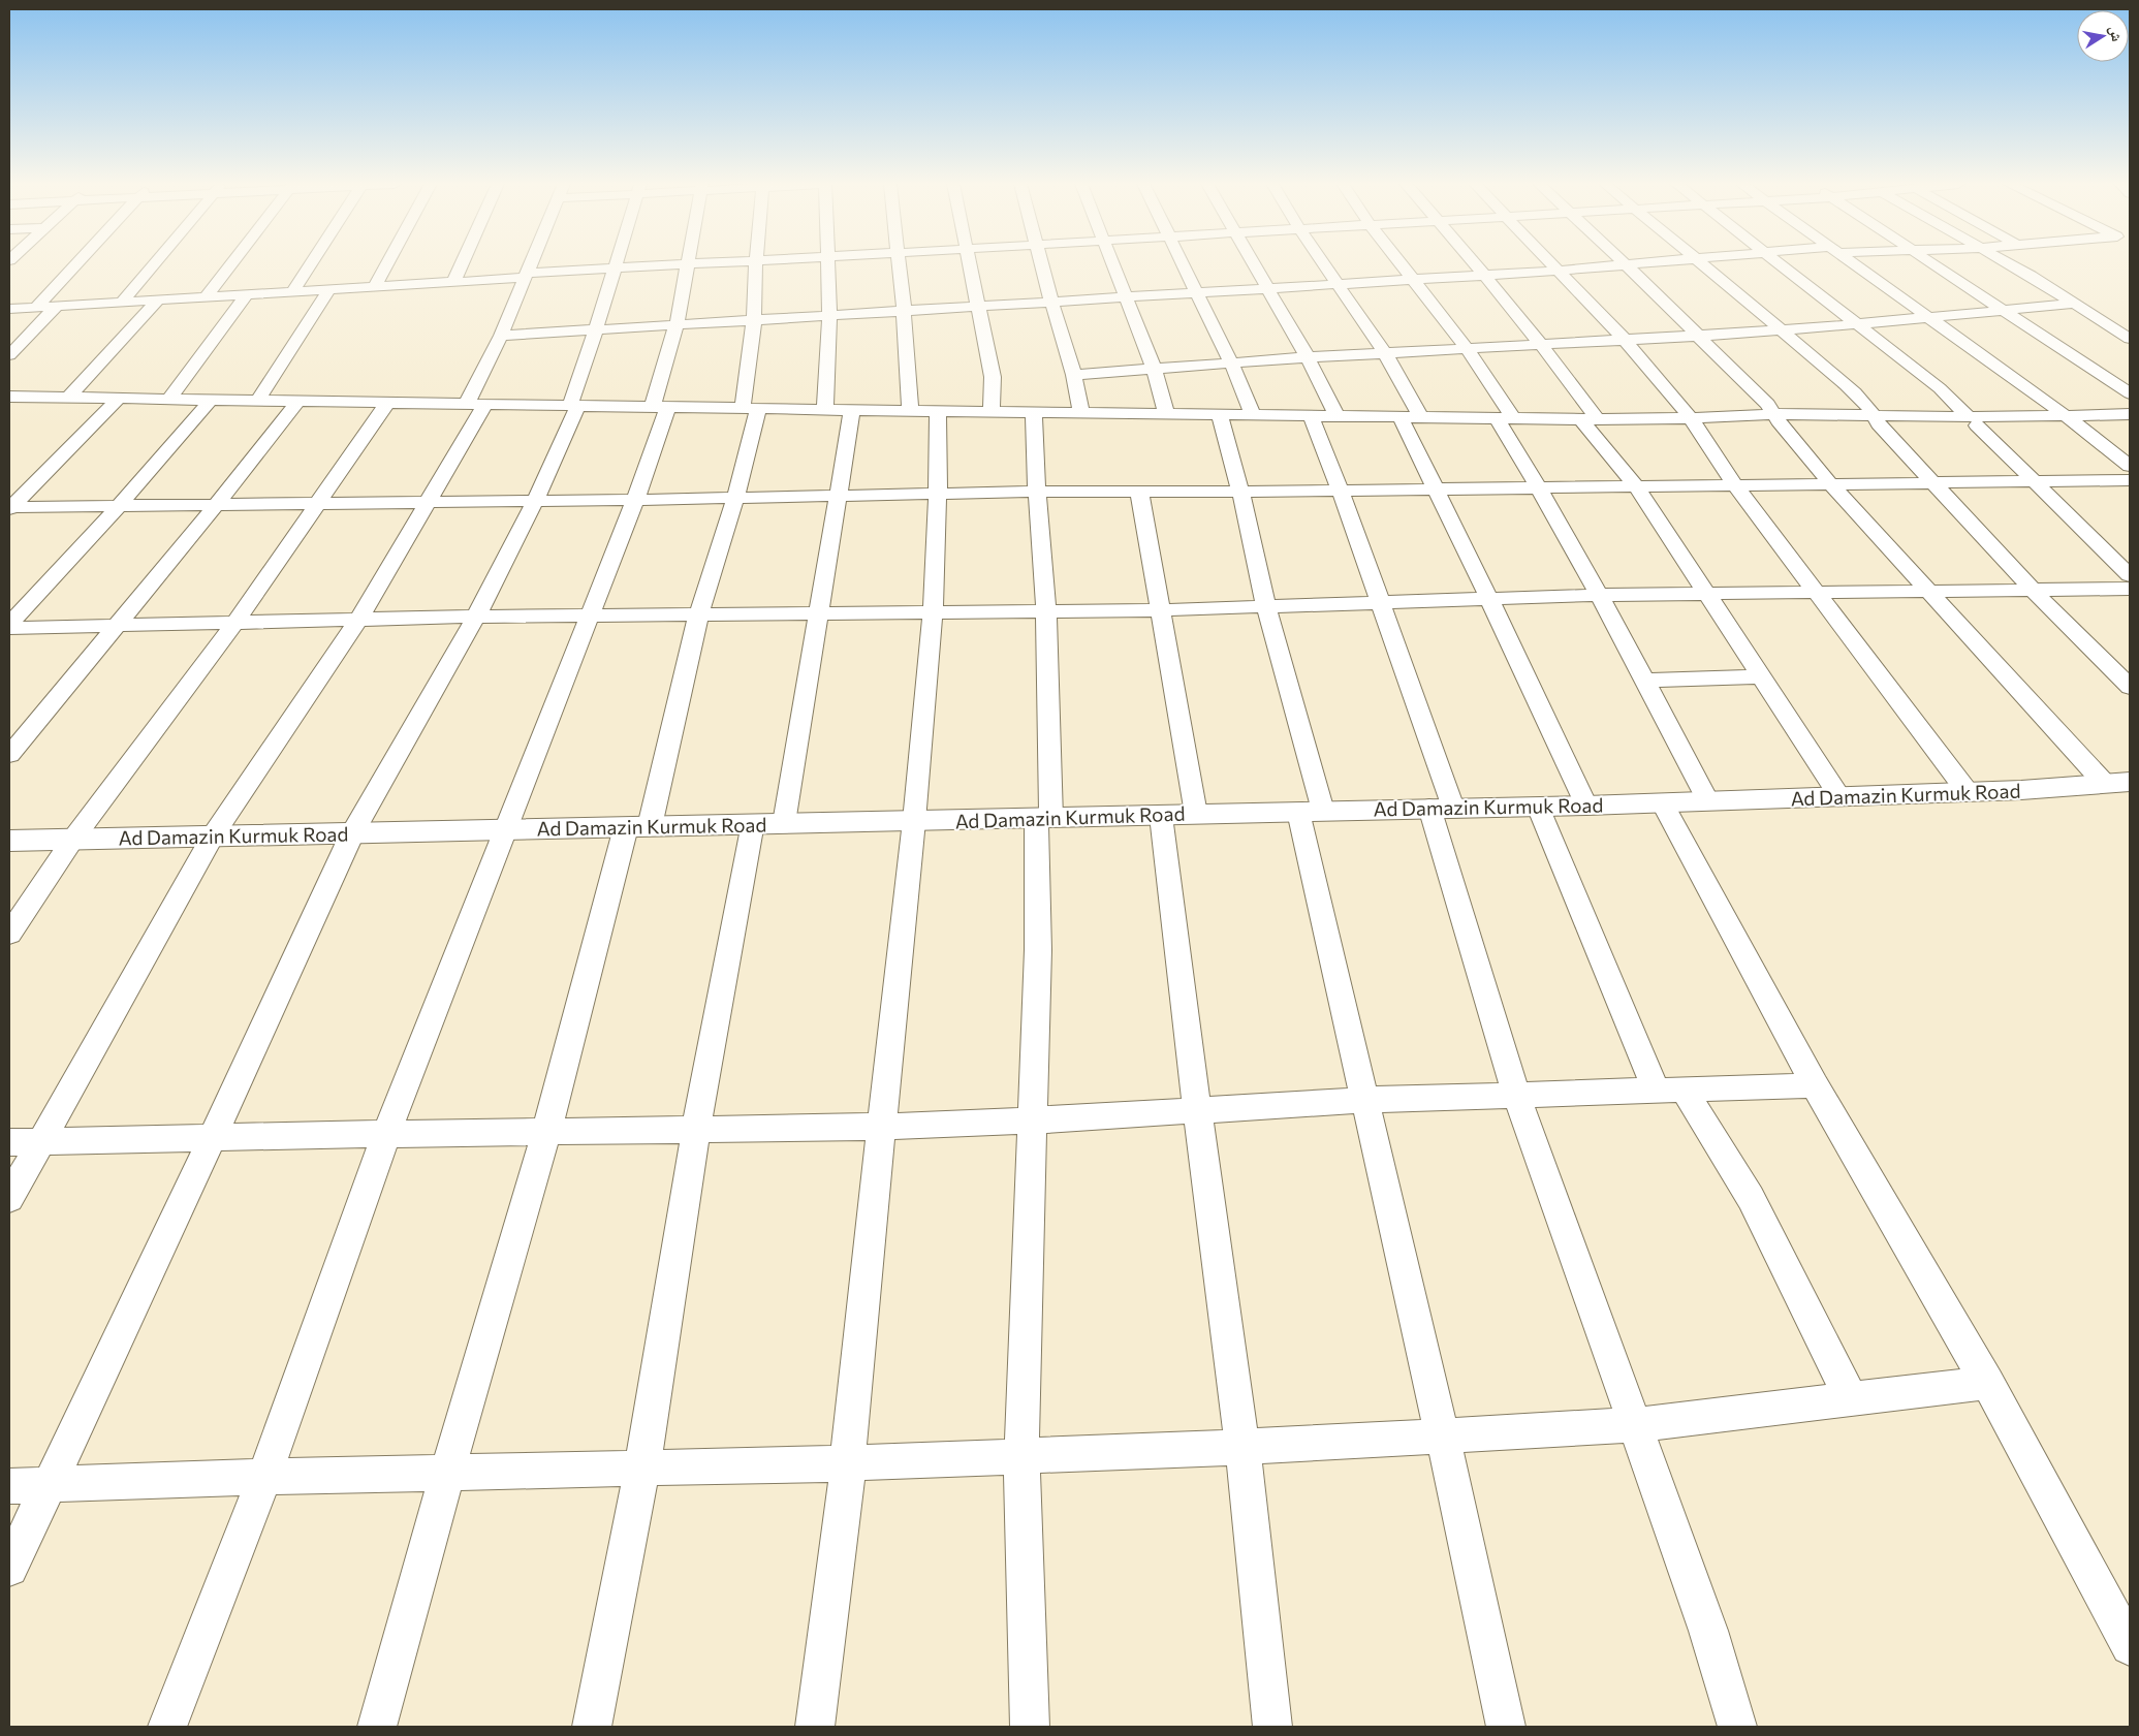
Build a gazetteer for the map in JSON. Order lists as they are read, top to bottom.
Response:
{
  "streets": {
    "highway": ["Ad Damazin Kurmuk Road"]
  },
  "north": "right"
}
